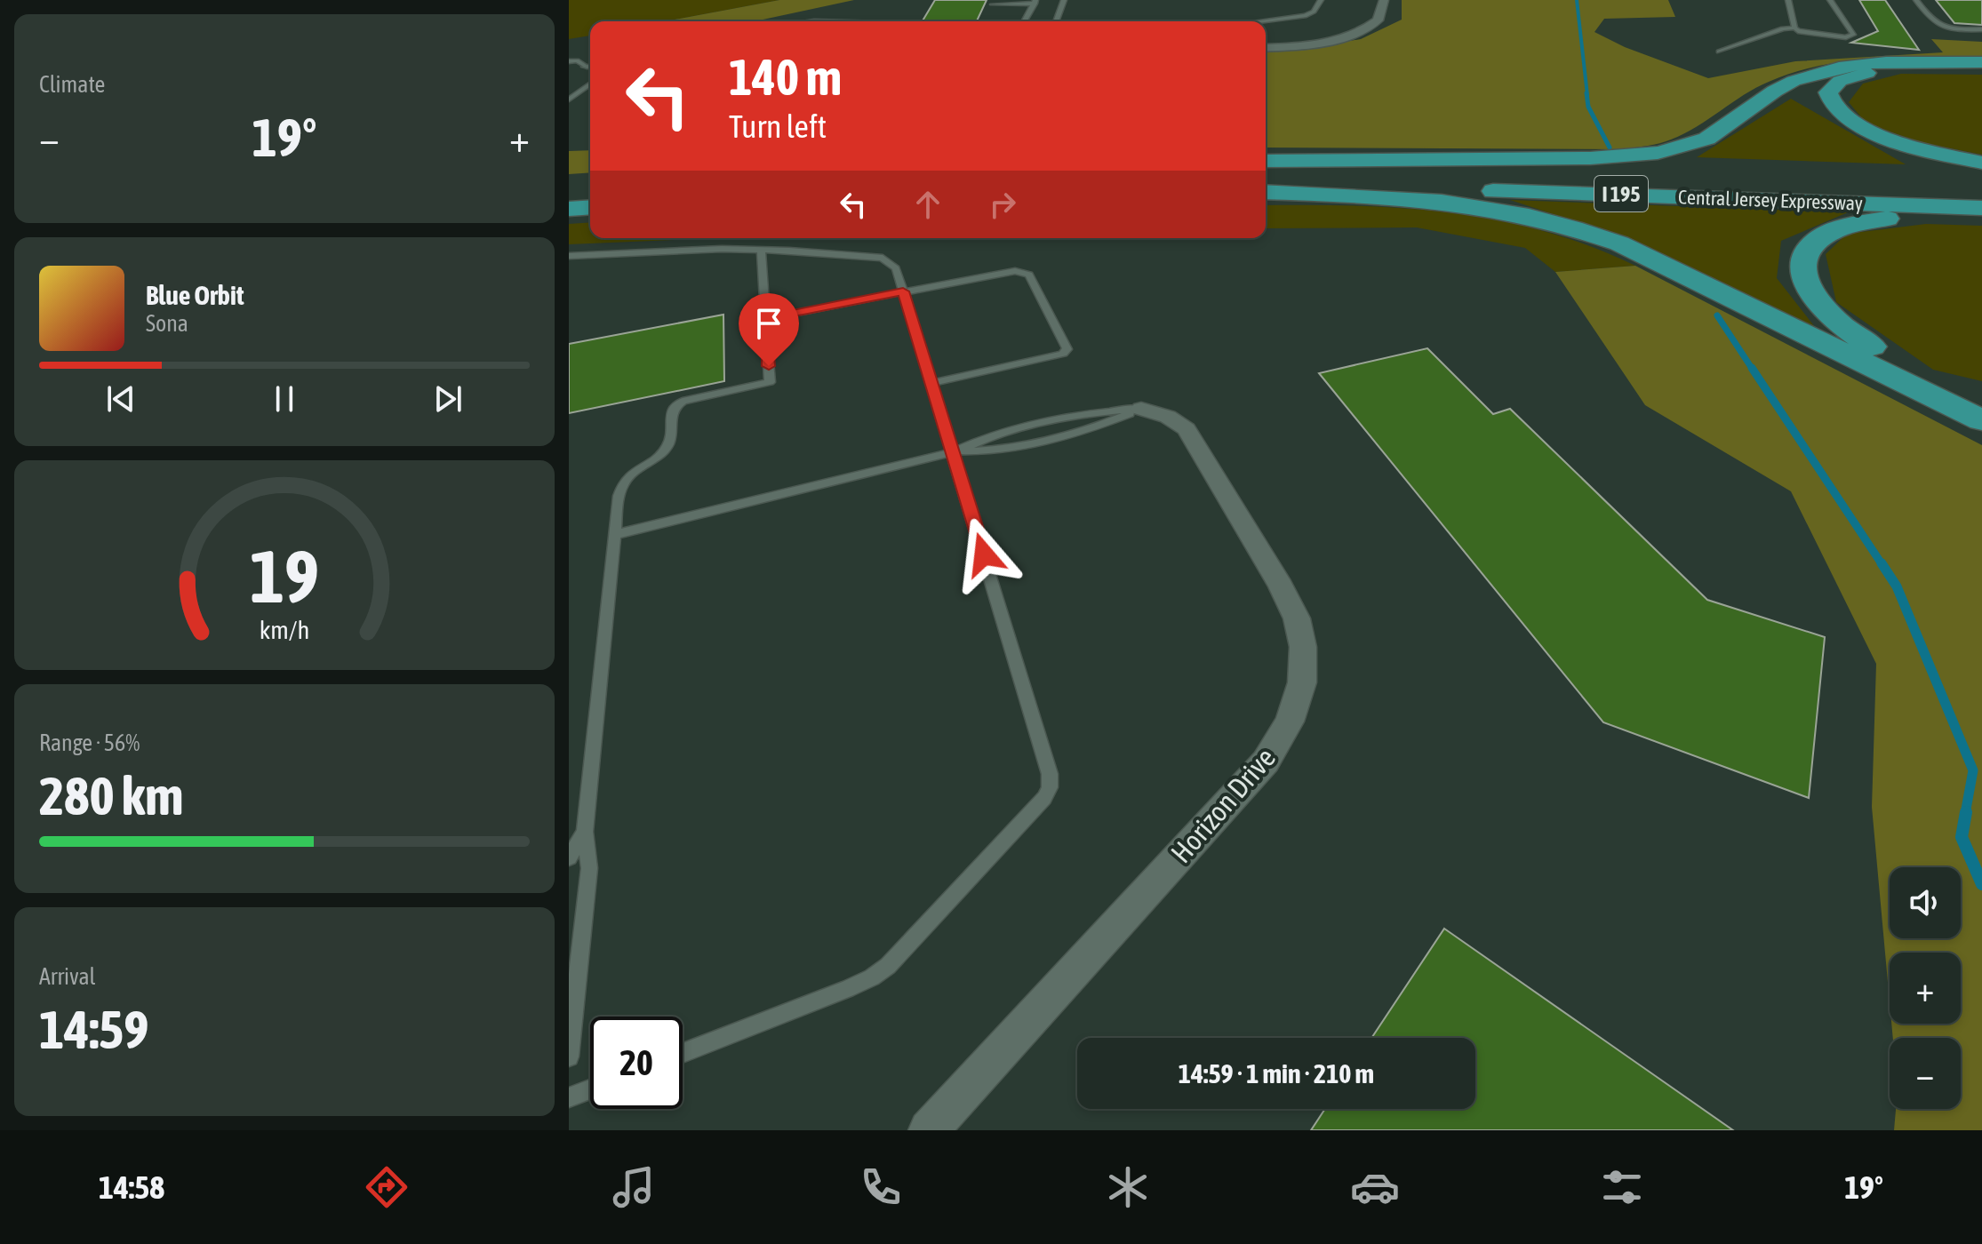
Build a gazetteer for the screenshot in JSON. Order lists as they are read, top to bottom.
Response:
{
  "streets": {
    "highway": ["I 195", "Central Jersey Expressway"],
    "street": ["Horizon Drive"]
  },
  "page": {
    "tile": [
      "Climate",
      ["Range · 56%", "280 km"],
      ["Arrival", "14:59"]
    ],
    "turn": ["140 m", "Turn left"],
    "heat": ["−", "19°", "+"],
    "song": ["Blue Orbit", "Sona"],
    "map_buttons": ["+", "−"],
    "limit": "20",
    "trip": "14:59 · 1 min · 210 m",
    "tabs": ["14:58", "19°"],
    "gauge": ["19", "km/h"]
  }
}
